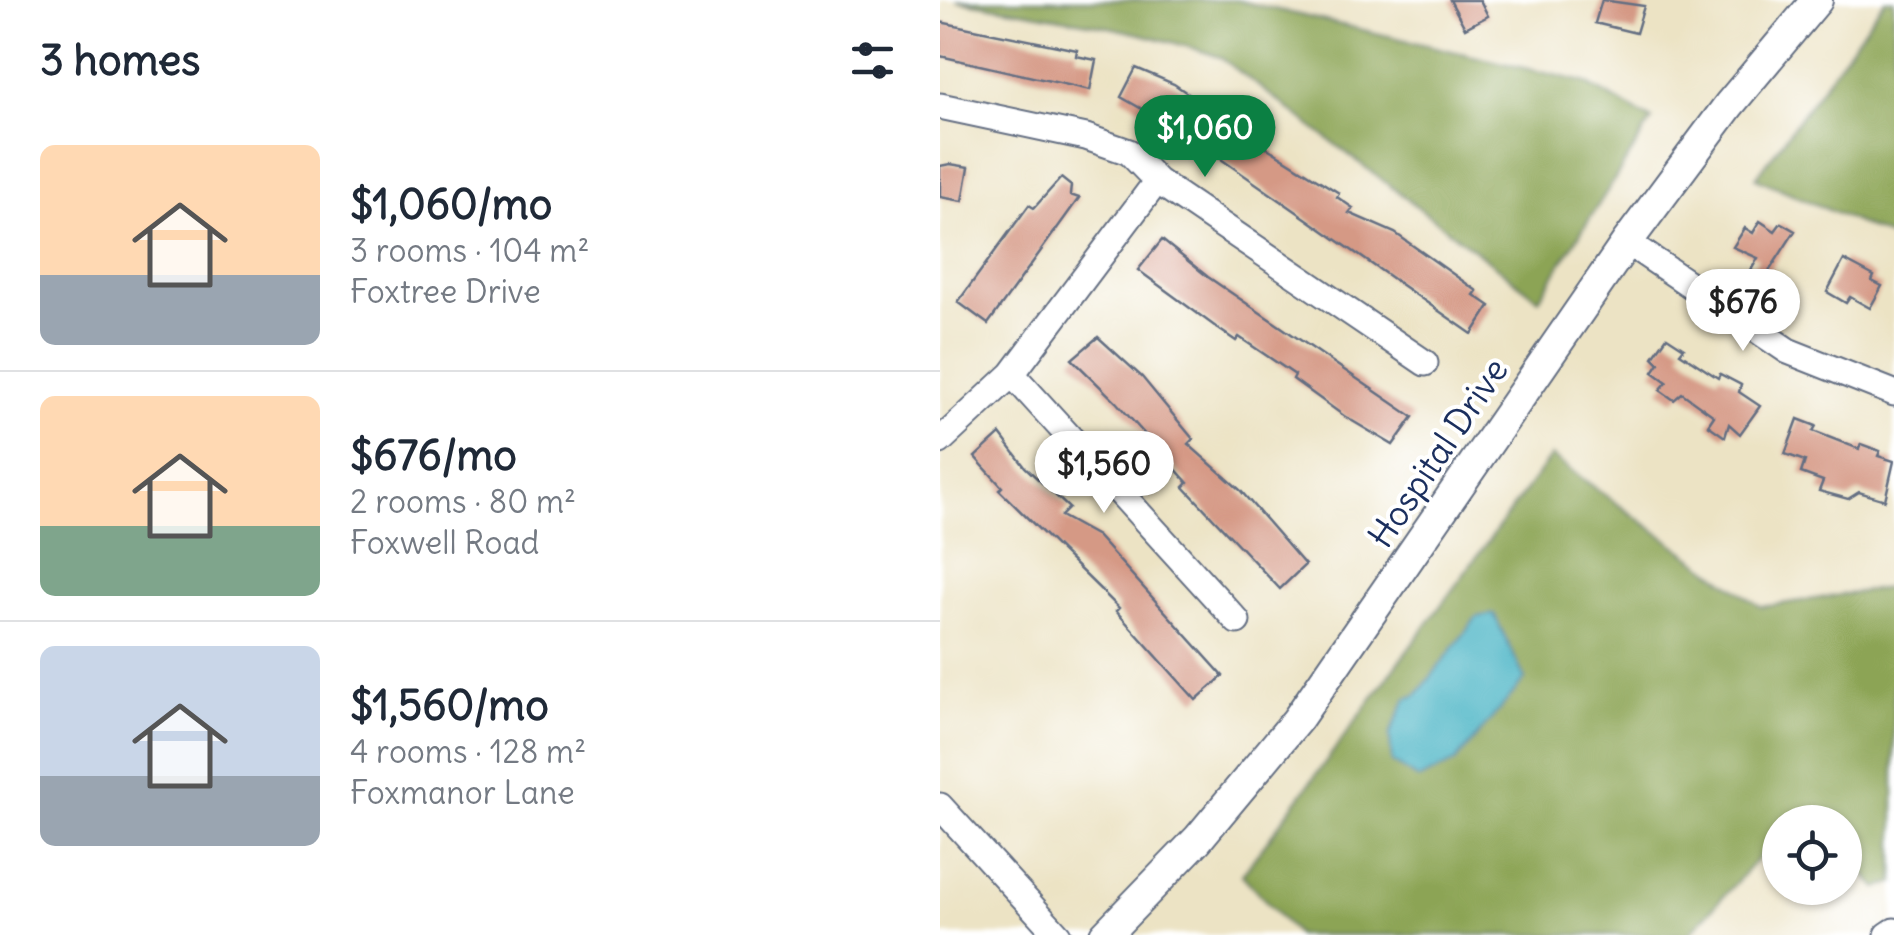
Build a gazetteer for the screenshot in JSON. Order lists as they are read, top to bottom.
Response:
{
  "streets": {
    "street": ["Hospital Drive"]
  },
  "page": {
    "heading": "3 homes",
    "price": ["$1,060", "$676", "$1,560"],
    "list": [
      {
        "name": "$1,060/mo",
        "note": "3 rooms · 104 m² · Foxtree Drive"
      },
      {
        "name": "$676/mo",
        "note": "2 rooms · 80 m² · Foxwell Road"
      },
      {
        "name": "$1,560/mo",
        "note": "4 rooms · 128 m² · Foxmanor Lane"
      }
    ]
  }
}
